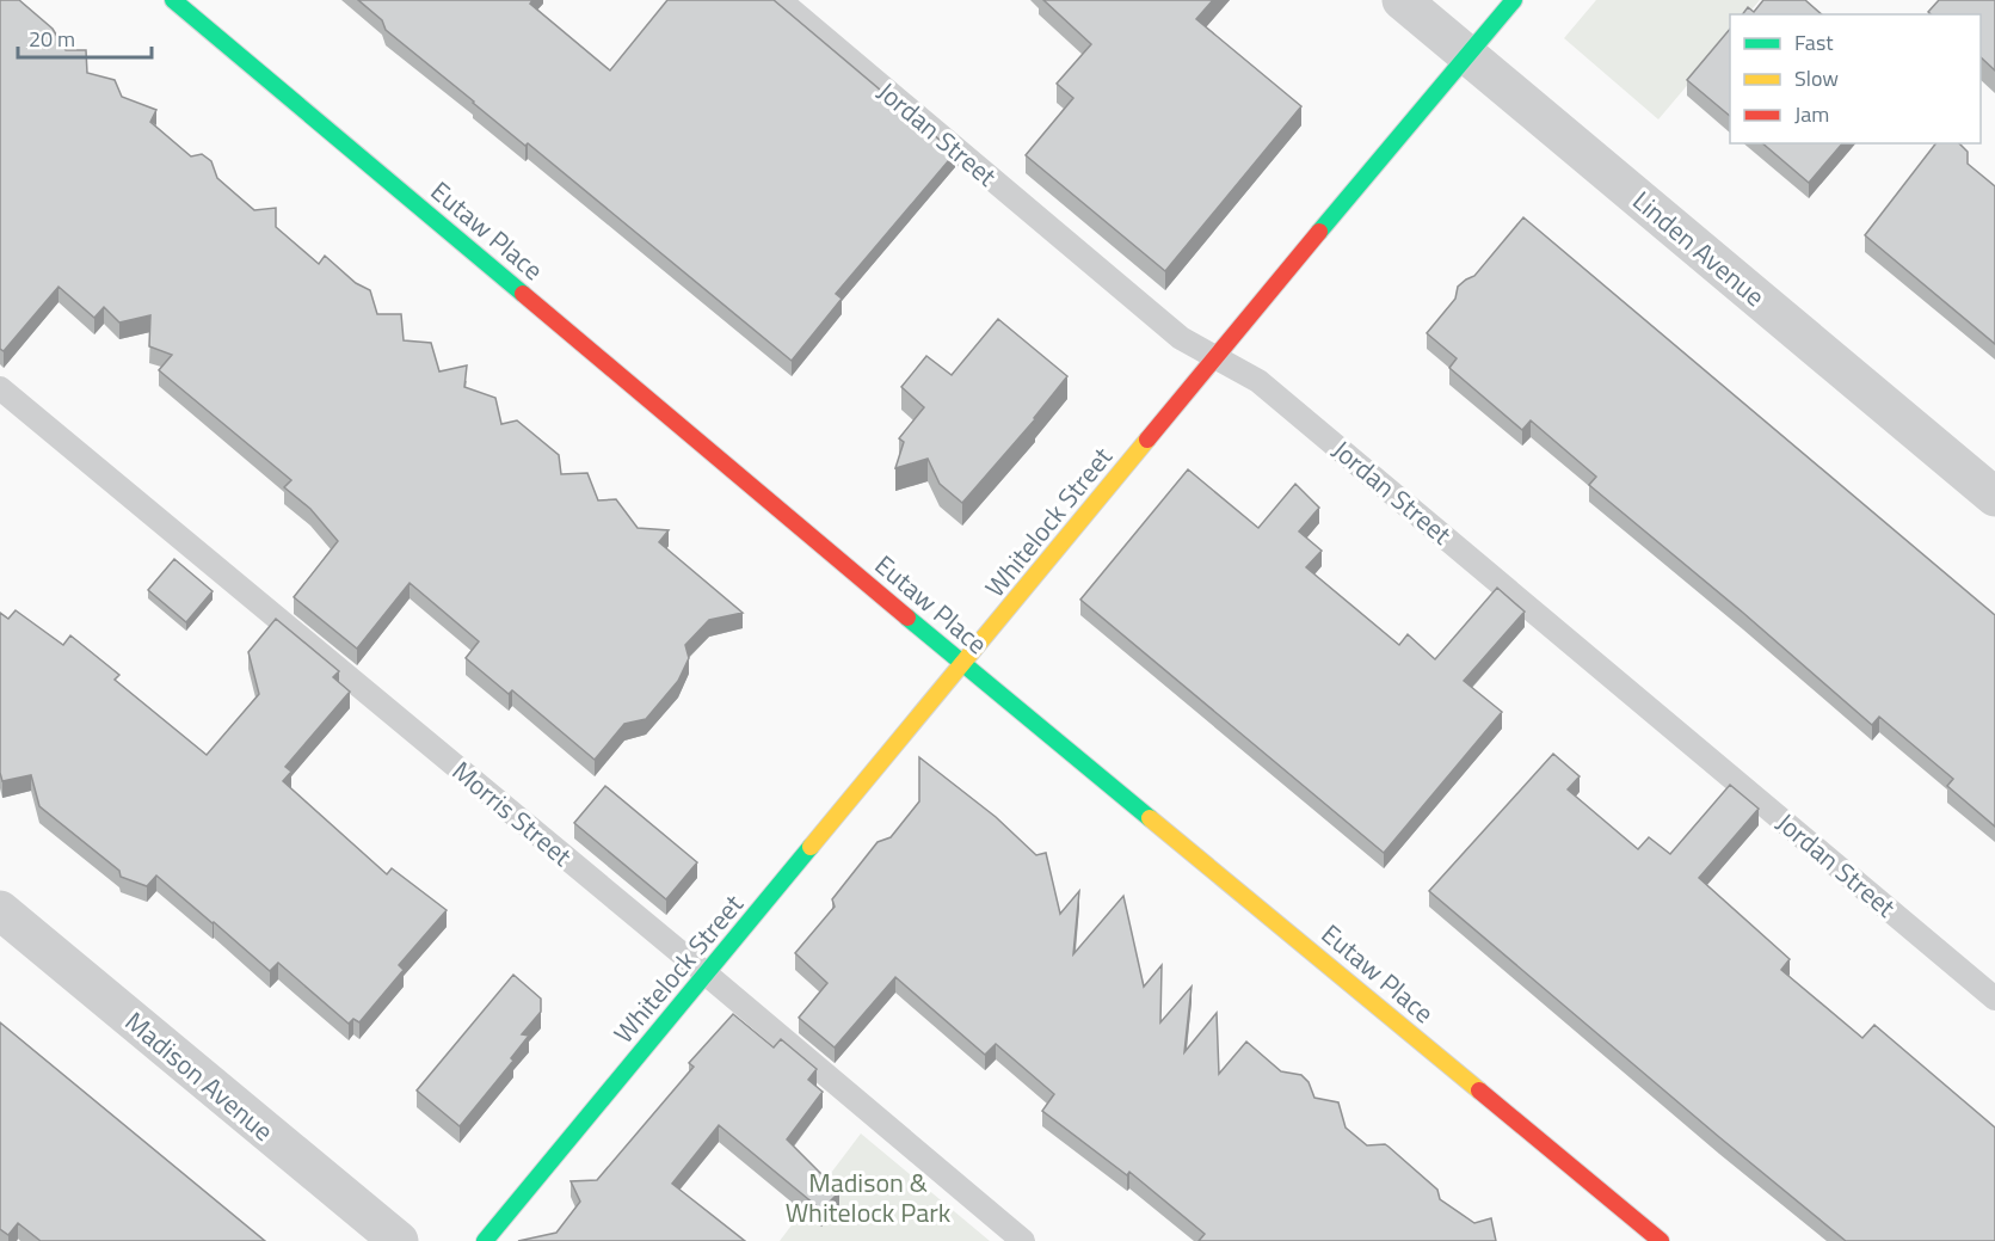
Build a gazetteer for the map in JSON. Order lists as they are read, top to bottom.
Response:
{
  "streets": {
    "street": [
      "Eutaw Place",
      "Linden Avenue",
      "Whitelock Street",
      "Madison Avenue"
    ],
    "lane": ["Jordan Street", "Morris Street"]
  },
  "crossings": [
    ["Jordan Street", "Whitelock Street"],
    ["Eutaw Place", "Whitelock Street"],
    ["Linden Avenue", "Whitelock Street"],
    ["Whitelock Street", "Morris Street"]
  ],
  "parks": ["Madison & Whitelock Park"],
  "legend": ["Fast", "Slow", "Jam"],
  "scale_bar": "20 m"
}
